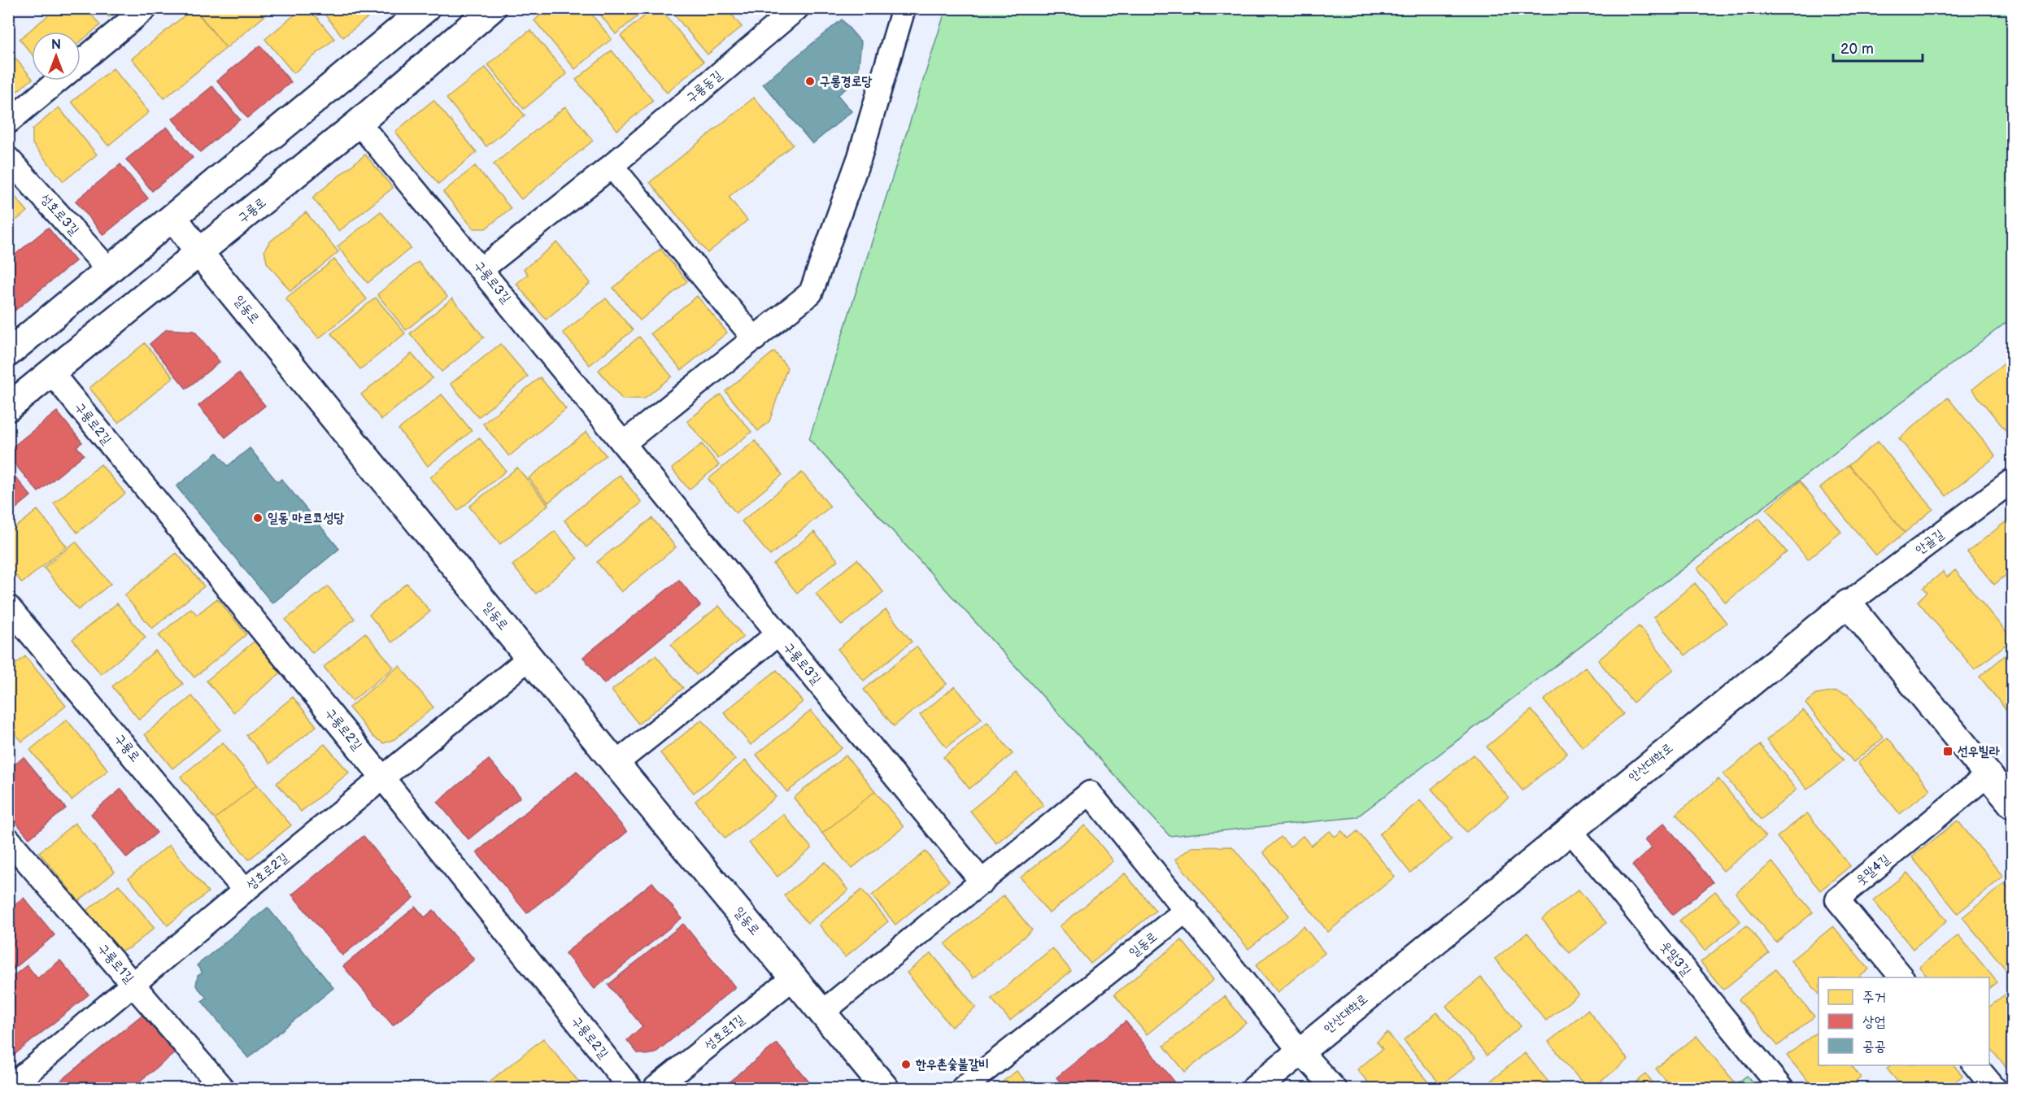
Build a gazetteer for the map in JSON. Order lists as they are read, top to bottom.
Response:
{
  "streets": {
    "street": [
      "구룡동길",
      "구룡로",
      "성호로3길",
      "구룡로3길",
      "일동로",
      "구룡로2길",
      "안골길",
      "안산대학로",
      "웃말4길",
      "성호로2길",
      "웃말3길",
      "구룡로1길",
      "성호로1길"
    ]
  },
  "crossings": [
    ["구룡동길", "구룡로3길"],
    ["구룡로", "구룡로3길"],
    ["구룡로", "일동로"],
    ["구룡로", "구룡로2길"],
    ["구룡로", "성호로2길"],
    ["일동로", "성호로2길"],
    ["일동로", "성호로1길"],
    ["구룡로2길", "성호로2길"],
    ["안골길", "안산대학로"],
    ["안산대학로", "웃말3길"],
    ["성호로2길", "구룡로1길"]
  ],
  "places": {
    "other": ["구롱경로당", "일동 마르코성당", "한우촌숯불갈비"],
    "transit": ["선우빌라"]
  },
  "legend": ["주거", "상업", "공공"],
  "scale_bar": "20 m",
  "north": "top"
}
